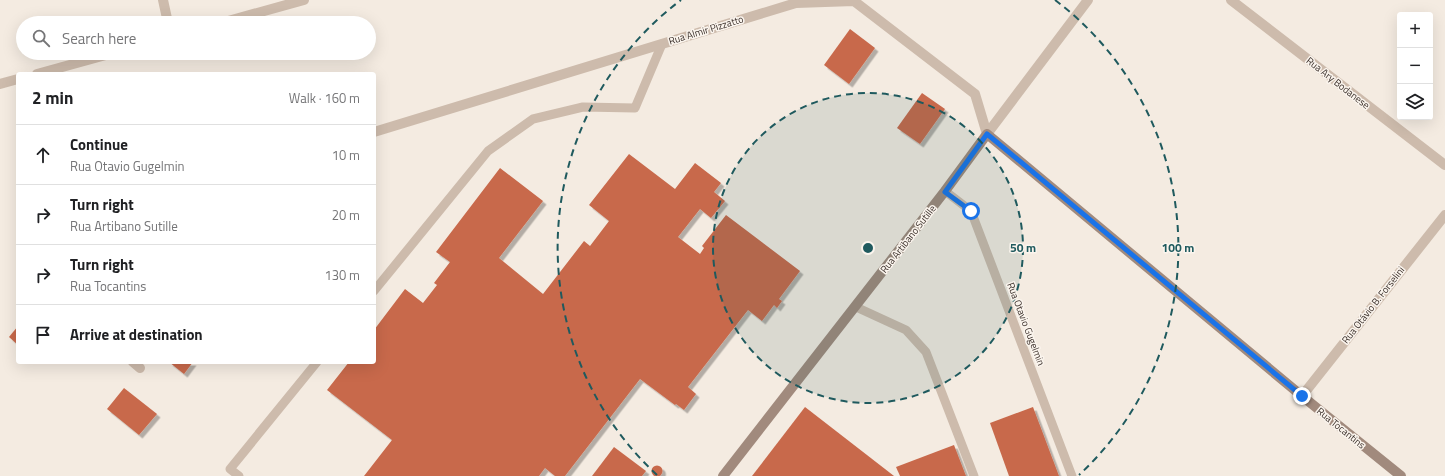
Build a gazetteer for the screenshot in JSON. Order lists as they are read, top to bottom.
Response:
{
  "streets": {
    "main road": ["Rua Artibano Sutille", "Rua Tocantins"],
    "street": ["Rua Almir Pizzatto", "Rua Ary Bodanese", "Rua Otávio B. Forselini"],
    "lane": ["Rua Otavio Gugelmin"]
  },
  "crossings": [
    ["Rua Almir Pizzatto", "Rua Artibano Sutille"],
    ["Rua Almir Pizzatto", "Rua Tocantins"],
    ["Rua Artibano Sutille", "Rua Otavio Gugelmin"],
    ["Rua Artibano Sutille", "Rua Tocantins"],
    ["Rua Otávio B. Forselini", "Rua Tocantins"]
  ],
  "page": {
    "map_buttons": ["+", "−"],
    "search": "Search here",
    "heading": ["2 min", "Walk · 160 m"],
    "list": [
      ["Continue", "Rua Otavio Gugelmin", "10 m"],
      ["Turn right", "Rua Artibano Sutille", "20 m"],
      ["Turn right", "Rua Tocantins", "130 m"],
      "Arrive at destination"
    ]
  },
  "rings": ["50 m", "100 m"]
}
